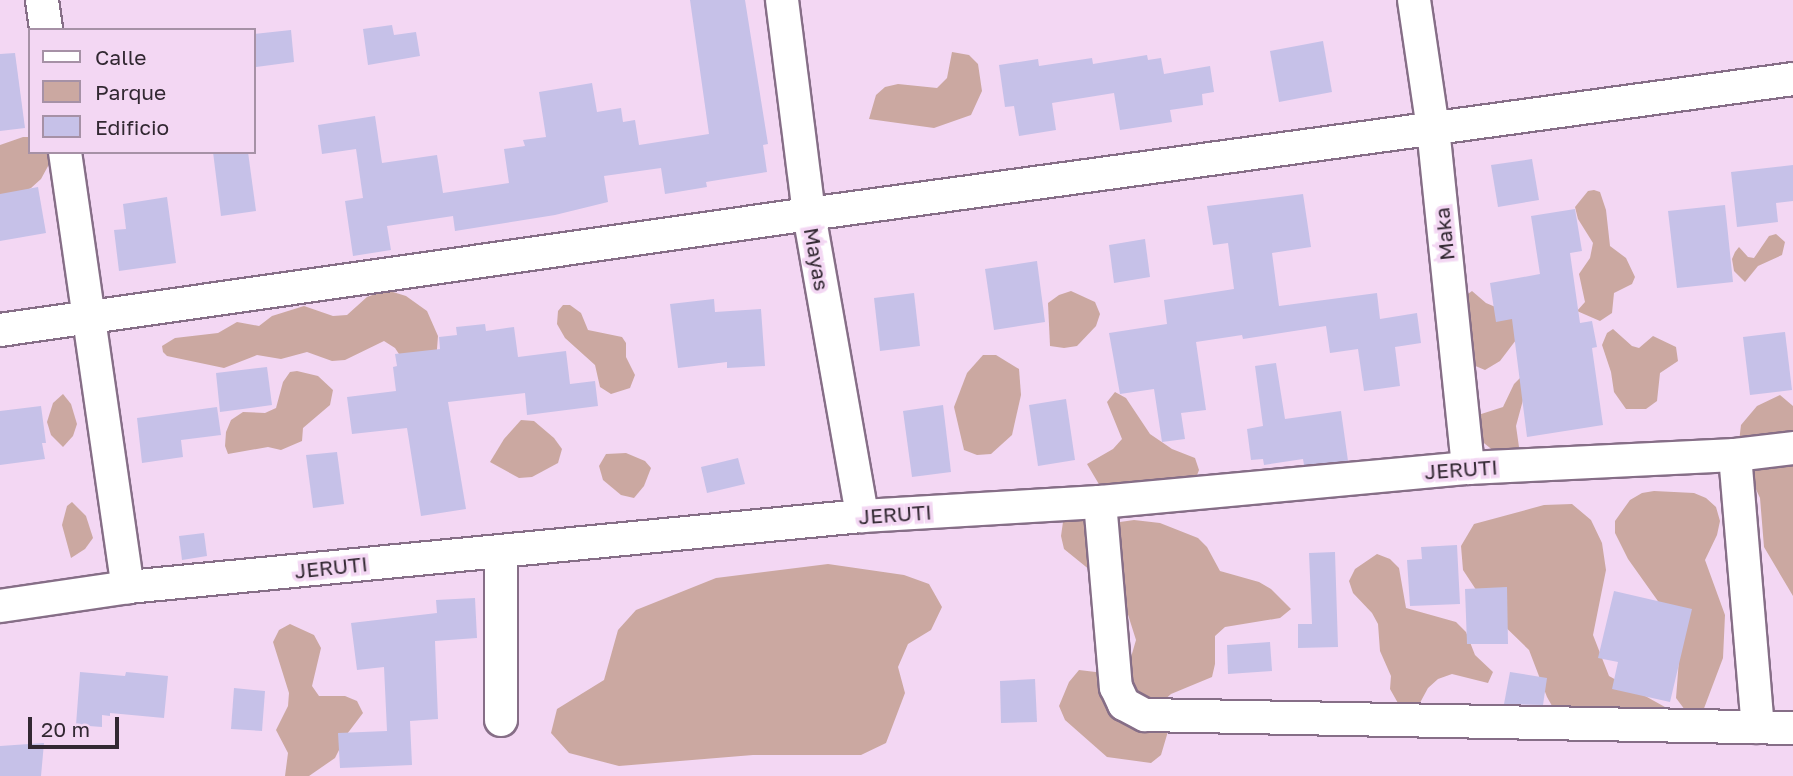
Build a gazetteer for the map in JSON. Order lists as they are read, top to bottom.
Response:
{
  "streets": {
    "street": ["Maka", "Mayas", "JERUTI"]
  },
  "crossings": [
    ["Maka", "JERUTI"],
    ["Mayas", "JERUTI"]
  ],
  "legend": ["Calle", "Parque", "Edificio"],
  "scale_bar": "20 m"
}
